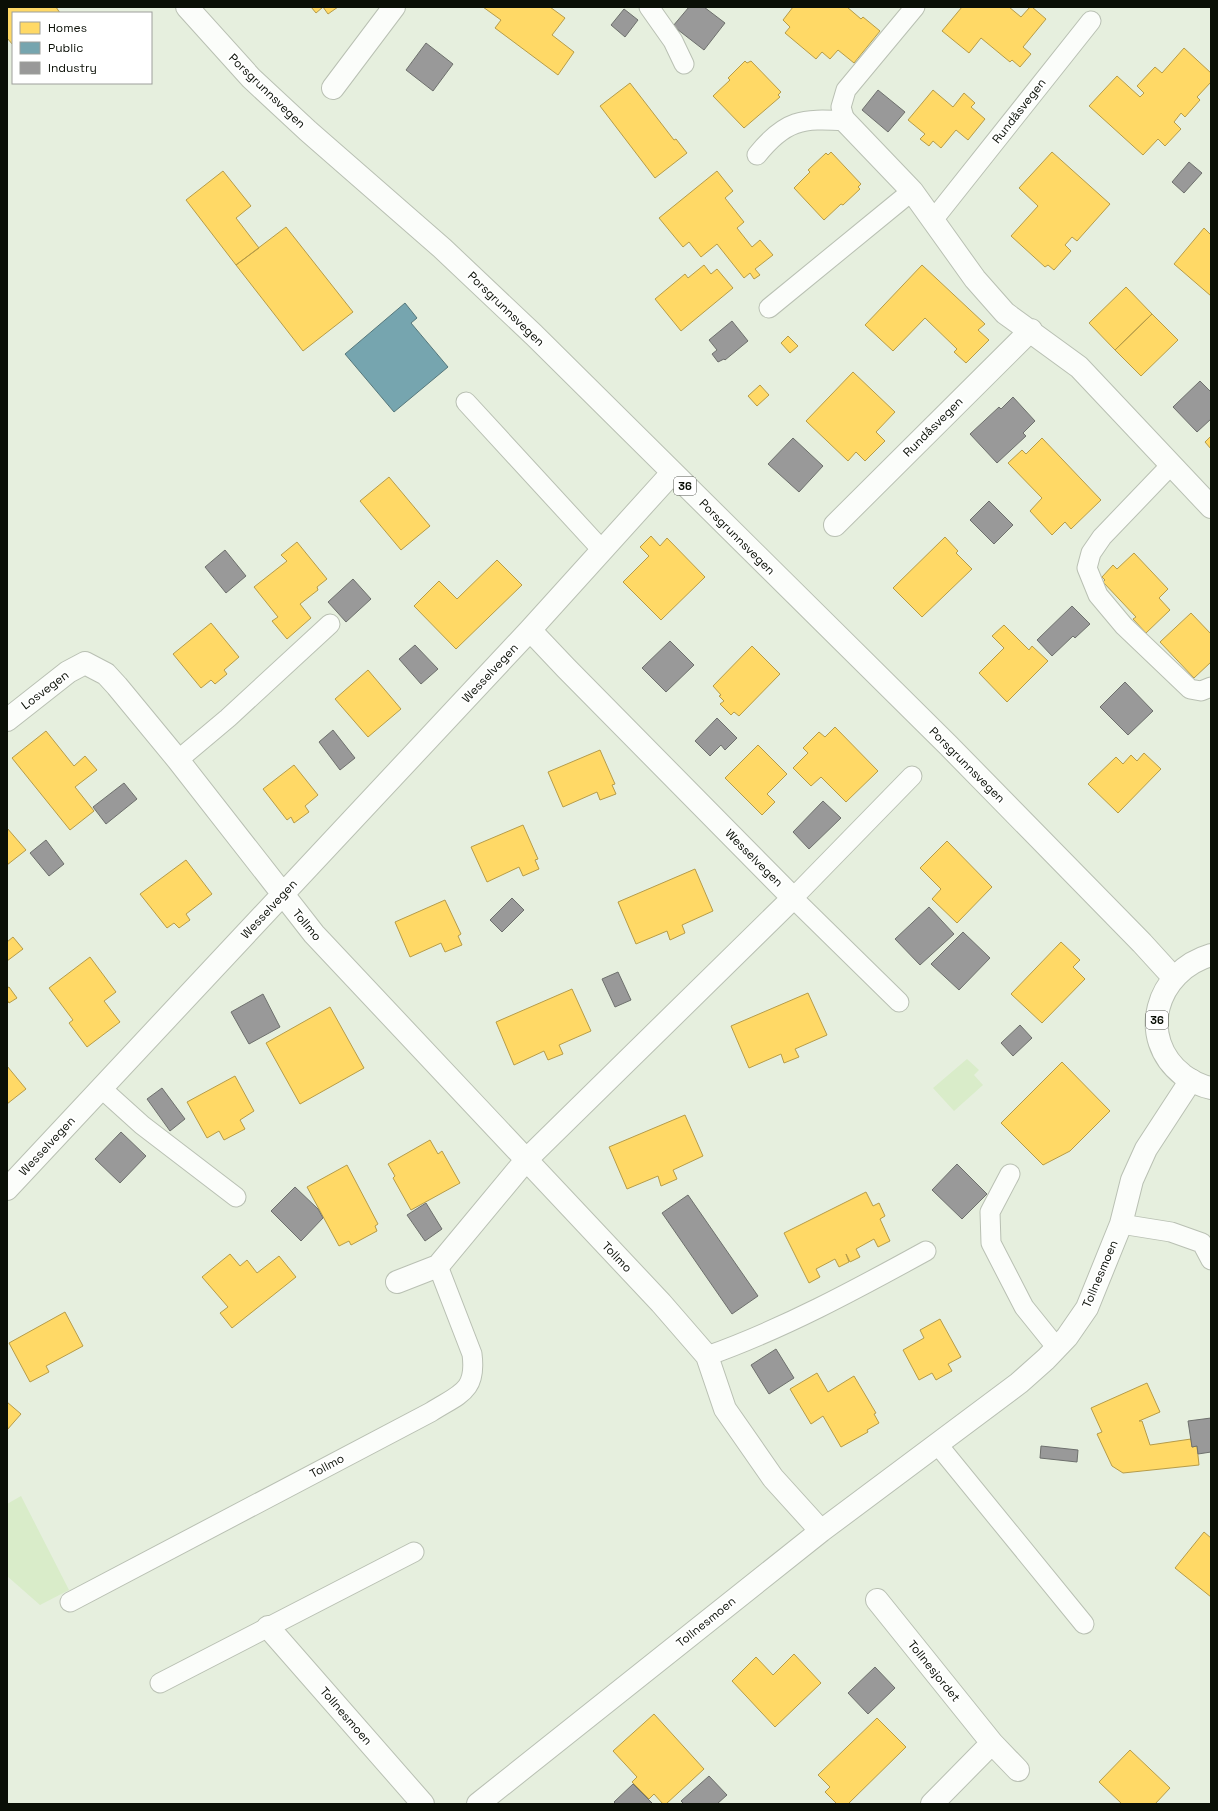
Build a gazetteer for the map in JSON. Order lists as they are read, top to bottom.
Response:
{
  "streets": {
    "main road": [
      "Porsgrunnsvegen",
      "Rundåsvegen",
      "36",
      "Wesselvegen",
      "Losvegen",
      "Tollmo",
      "Tollnesmoen",
      "Tollnesjordet"
    ]
  },
  "crossings": [
    ["Porsgrunnsvegen", "36"],
    ["Porsgrunnsvegen", "Wesselvegen"],
    ["36", "Tollnesmoen"],
    ["Wesselvegen", "Tollmo"],
    ["Losvegen", "Tollmo"],
    ["Tollmo", "Tollnesmoen"]
  ],
  "legend": ["Homes", "Public", "Industry"]
}
